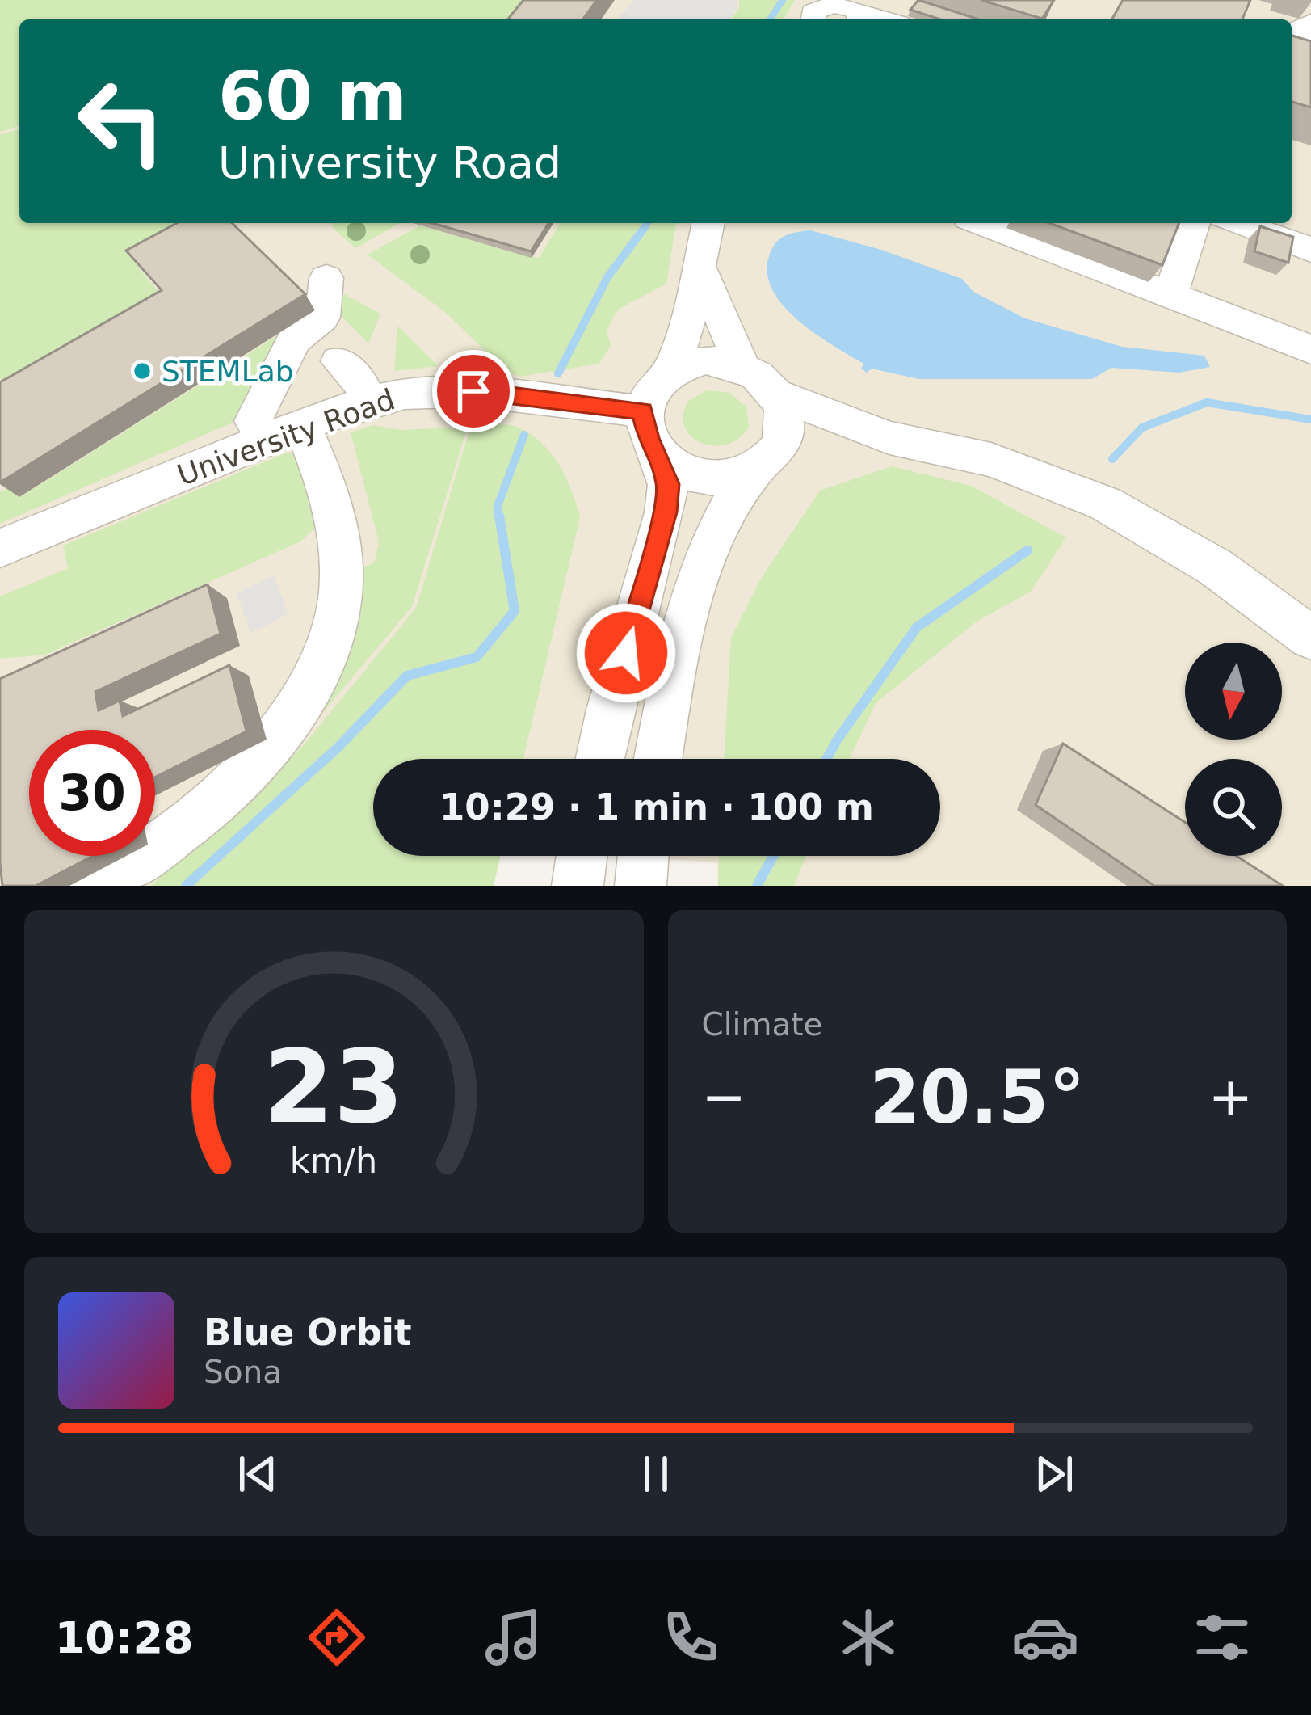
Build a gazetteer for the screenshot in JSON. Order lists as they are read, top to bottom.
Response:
{
  "streets": {
    "street": ["University Road"]
  },
  "places": ["STEMLab"],
  "north": "bottom",
  "page": {
    "turn": ["60 m", "University Road"],
    "limit": "30",
    "trip": "10:29 · 1 min · 100 m",
    "tile": "Climate",
    "heat": ["−", "20.5°", "+"],
    "song": ["Blue Orbit", "Sona"],
    "tabs": "10:28",
    "gauge": ["23", "km/h"]
  }
}
